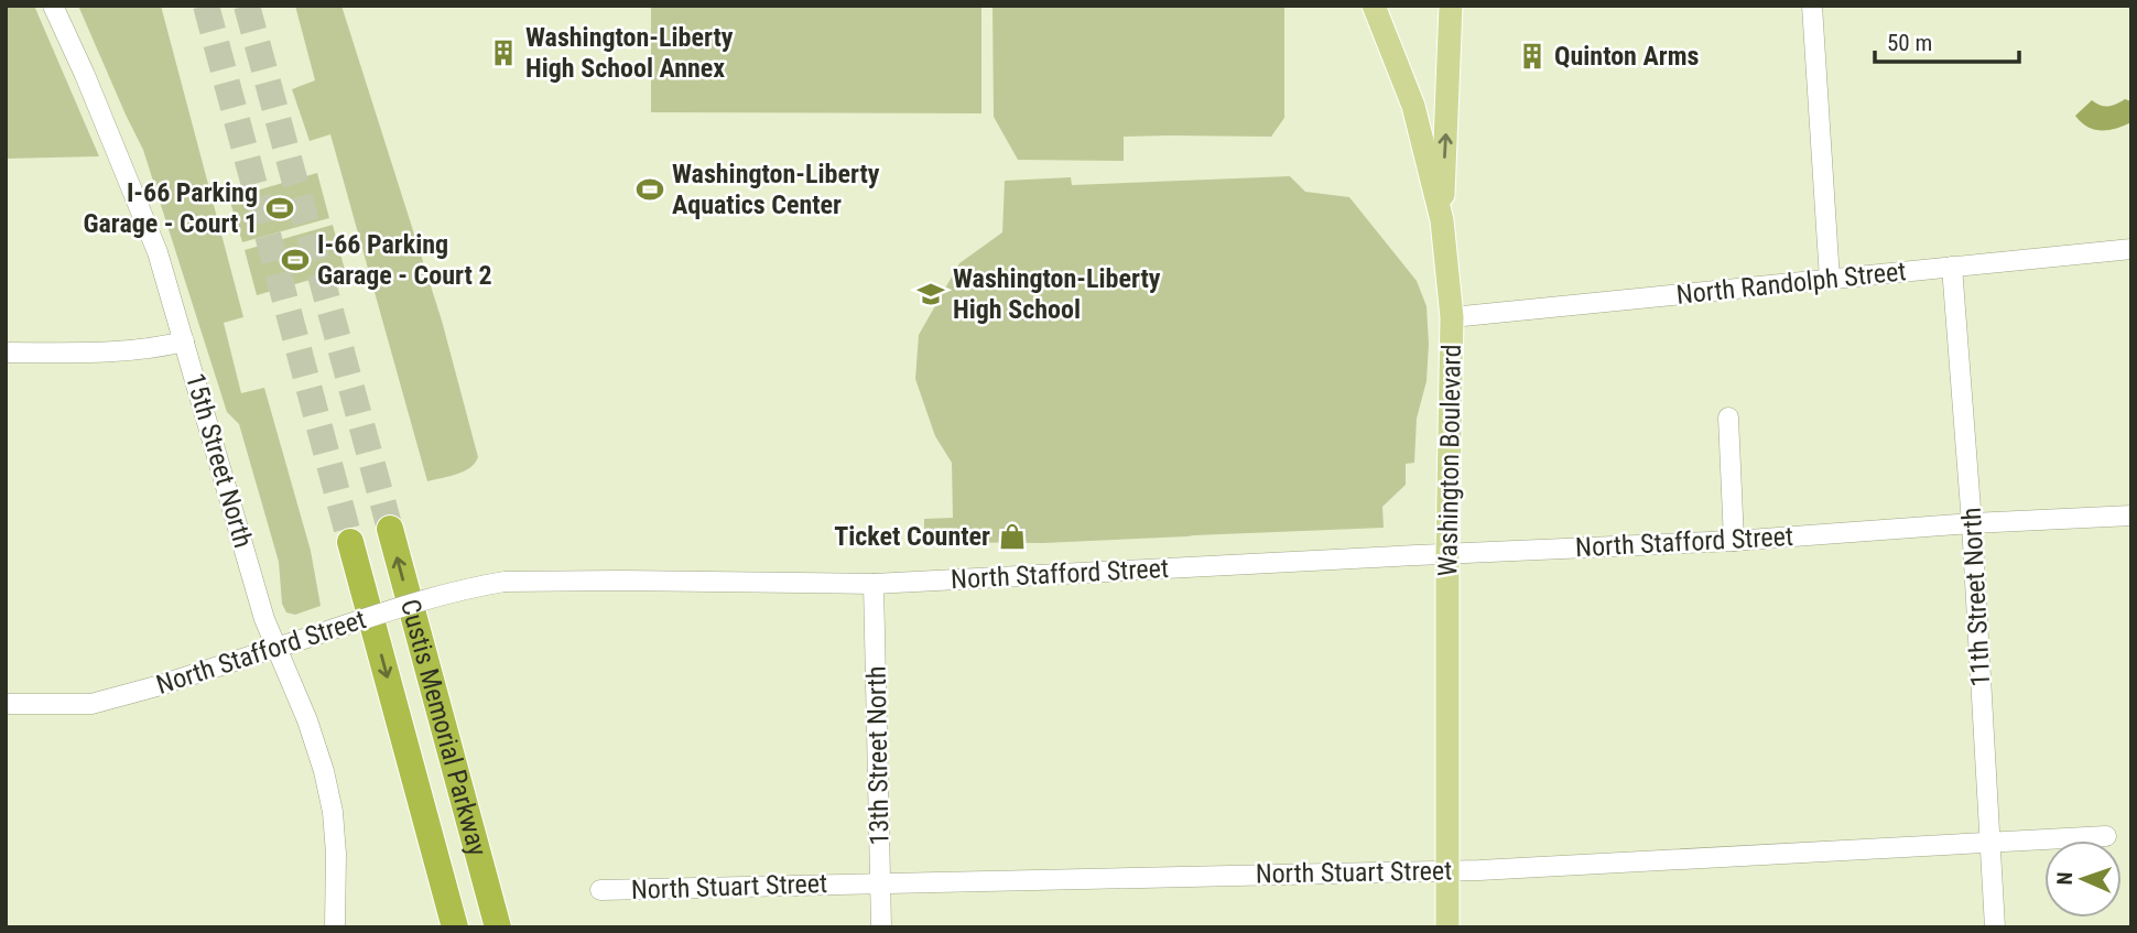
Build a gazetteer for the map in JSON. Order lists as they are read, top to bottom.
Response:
{
  "streets": {
    "highway": ["Custis Memorial Parkway"],
    "main road": ["Washington Boulevard"],
    "street": [
      "North Randolph Street",
      "15th Street North",
      "North Stafford Street",
      "11th Street North",
      "13th Street North",
      "North Stuart Street"
    ]
  },
  "crossings": [
    ["North Randolph Street", "Washington Boulevard"],
    ["North Randolph Street", "11th Street North"],
    ["15th Street North", "North Stafford Street"],
    ["Washington Boulevard", "North Stafford Street"],
    ["Washington Boulevard", "North Stuart Street"],
    ["North Stafford Street", "11th Street North"],
    ["North Stafford Street", "13th Street North"],
    ["11th Street North", "North Stuart Street"],
    ["13th Street North", "North Stuart Street"]
  ],
  "places": {
    "building": ["Washington-Liberty High School Annex", "Quinton Arms"],
    "sports": ["Washington-Liberty Aquatics Center", "I-66 Parking Garage - Court 1", "I-66 Parking Garage - Court 2"],
    "school or university": ["Washington-Liberty High School"],
    "shop": ["Ticket Counter"]
  },
  "scale_bar": "50 m",
  "north": "left"
}
